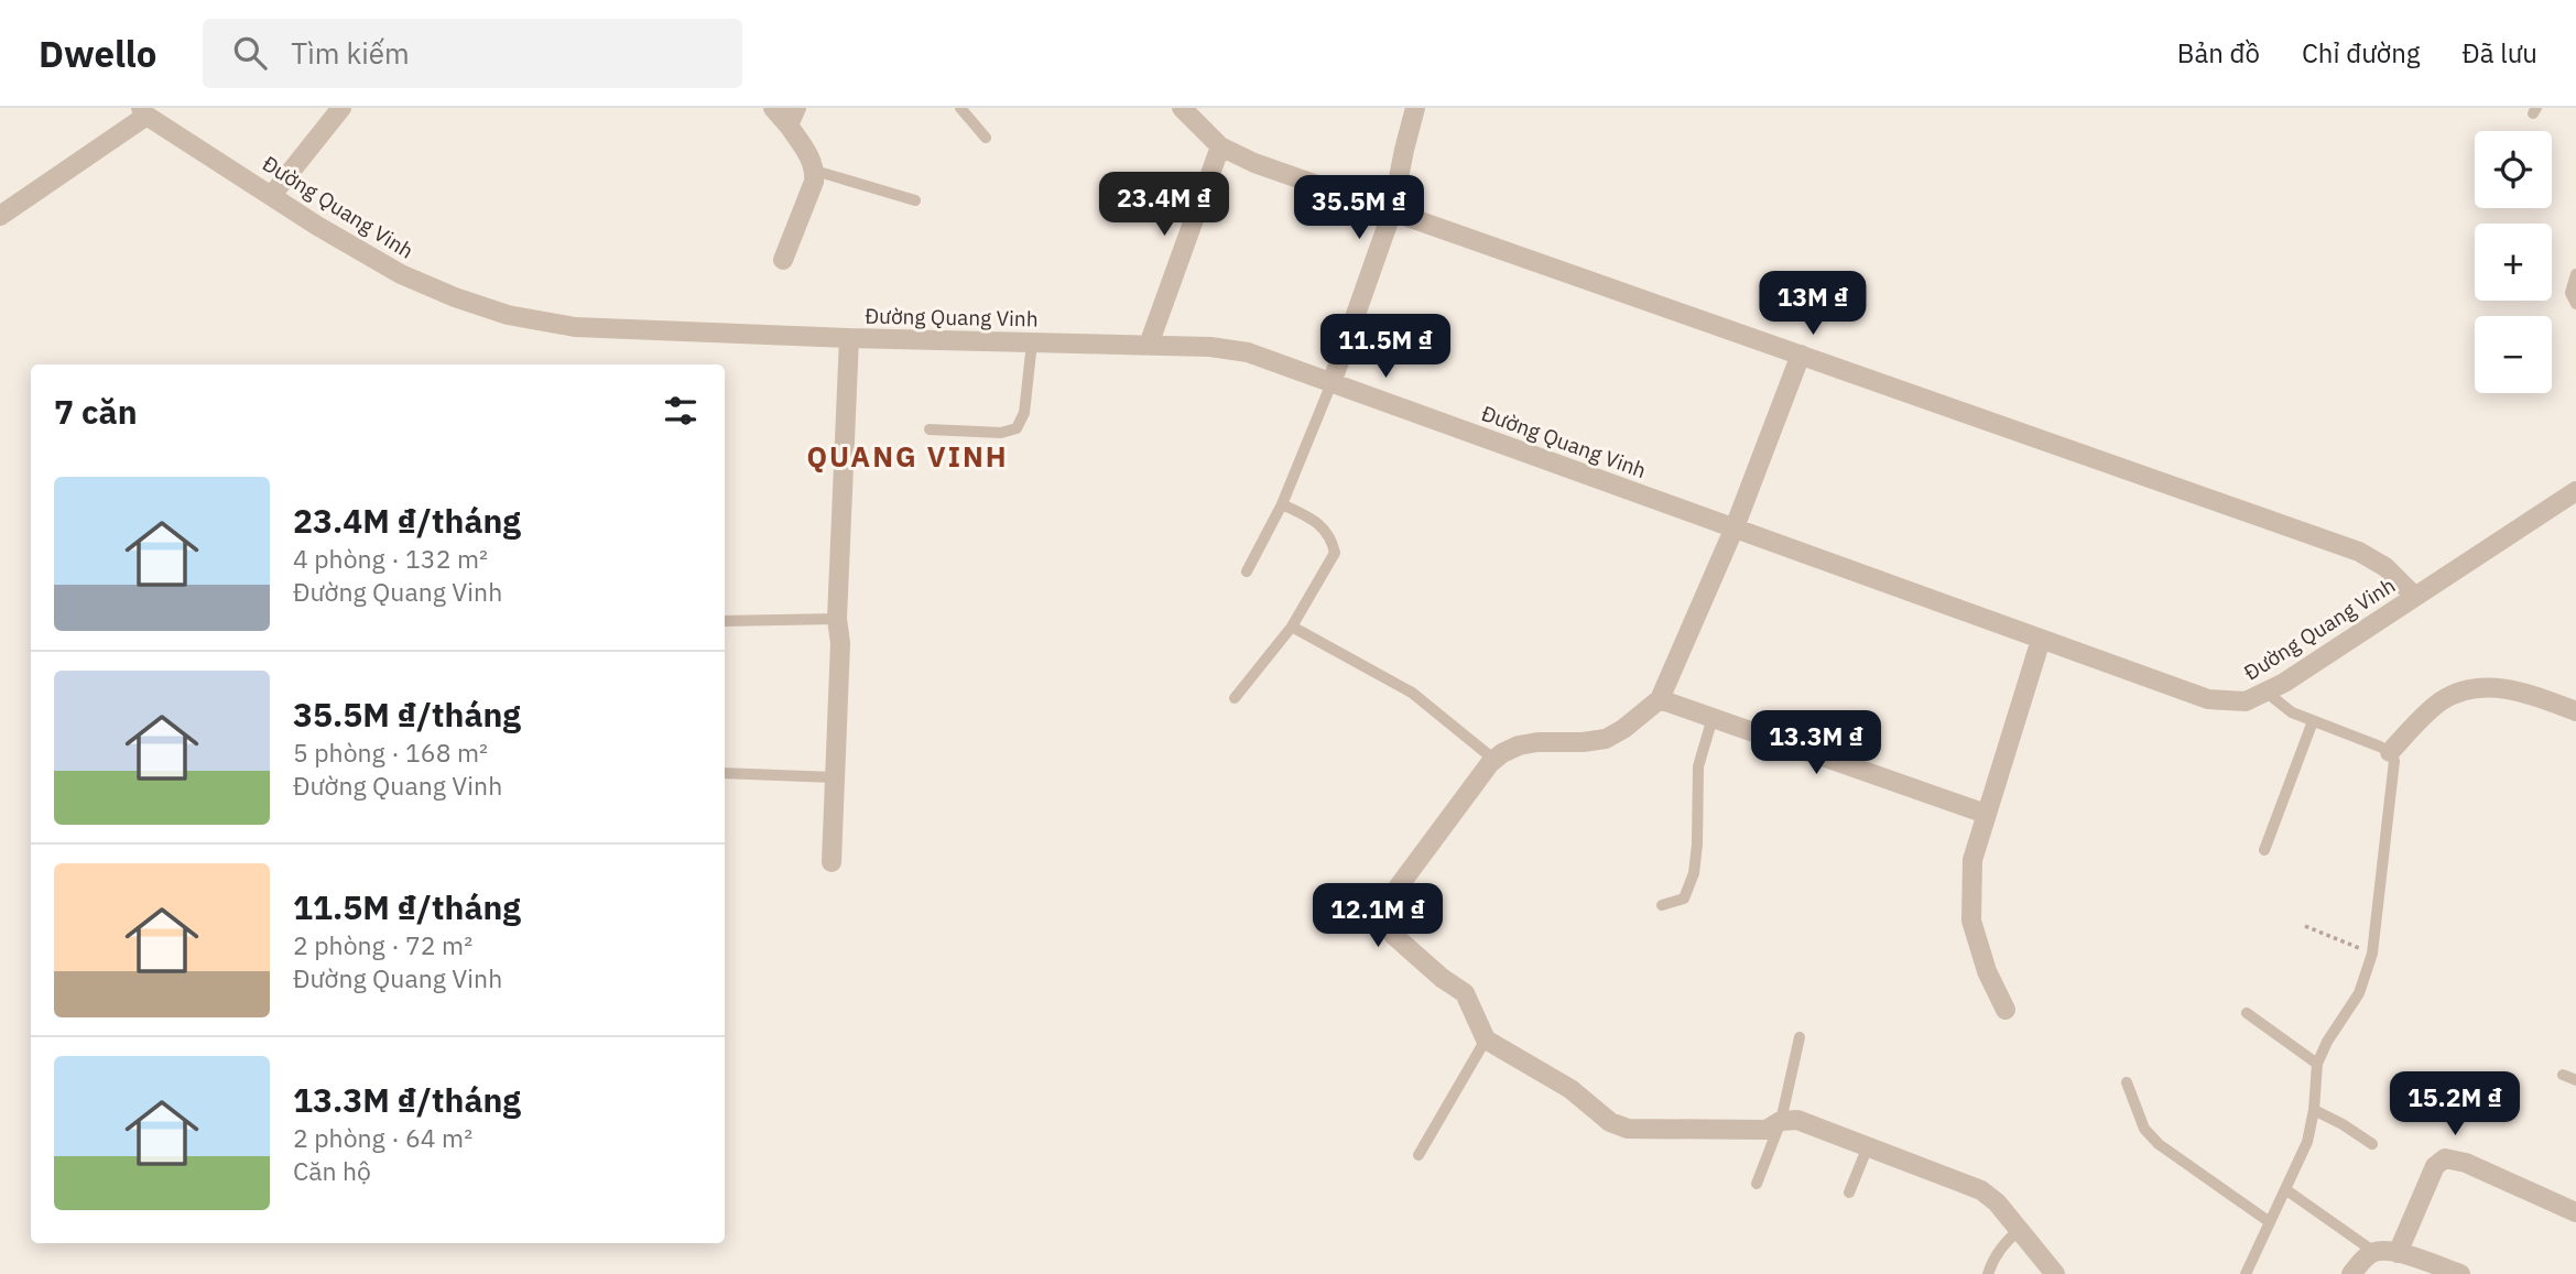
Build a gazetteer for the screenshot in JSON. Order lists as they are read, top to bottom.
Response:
{
  "streets": {
    "street": ["Đường Quang Vinh"]
  },
  "districts": ["QUANG VINH"],
  "page": {
    "header": "Dwello",
    "search": "Tìm kiếm",
    "nav": ["Bản đồ", "Chỉ đường", "Đã lưu"],
    "map_buttons": ["+", "−"],
    "price": [
      "23.4M ₫",
      "35.5M ₫",
      "13M ₫",
      "11.5M ₫",
      "13.3M ₫",
      "12.1M ₫",
      "15.2M ₫"
    ],
    "heading": "7 căn",
    "list": [
      {
        "name": "23.4M ₫/tháng",
        "note": "4 phòng · 132 m² · Đường Quang Vinh"
      },
      {
        "name": "35.5M ₫/tháng",
        "note": "5 phòng · 168 m² · Đường Quang Vinh"
      },
      {
        "name": "11.5M ₫/tháng",
        "note": "2 phòng · 72 m² · Đường Quang Vinh"
      },
      {
        "name": "13.3M ₫/tháng",
        "note": "2 phòng · 64 m² · Căn hộ"
      }
    ]
  }
}
